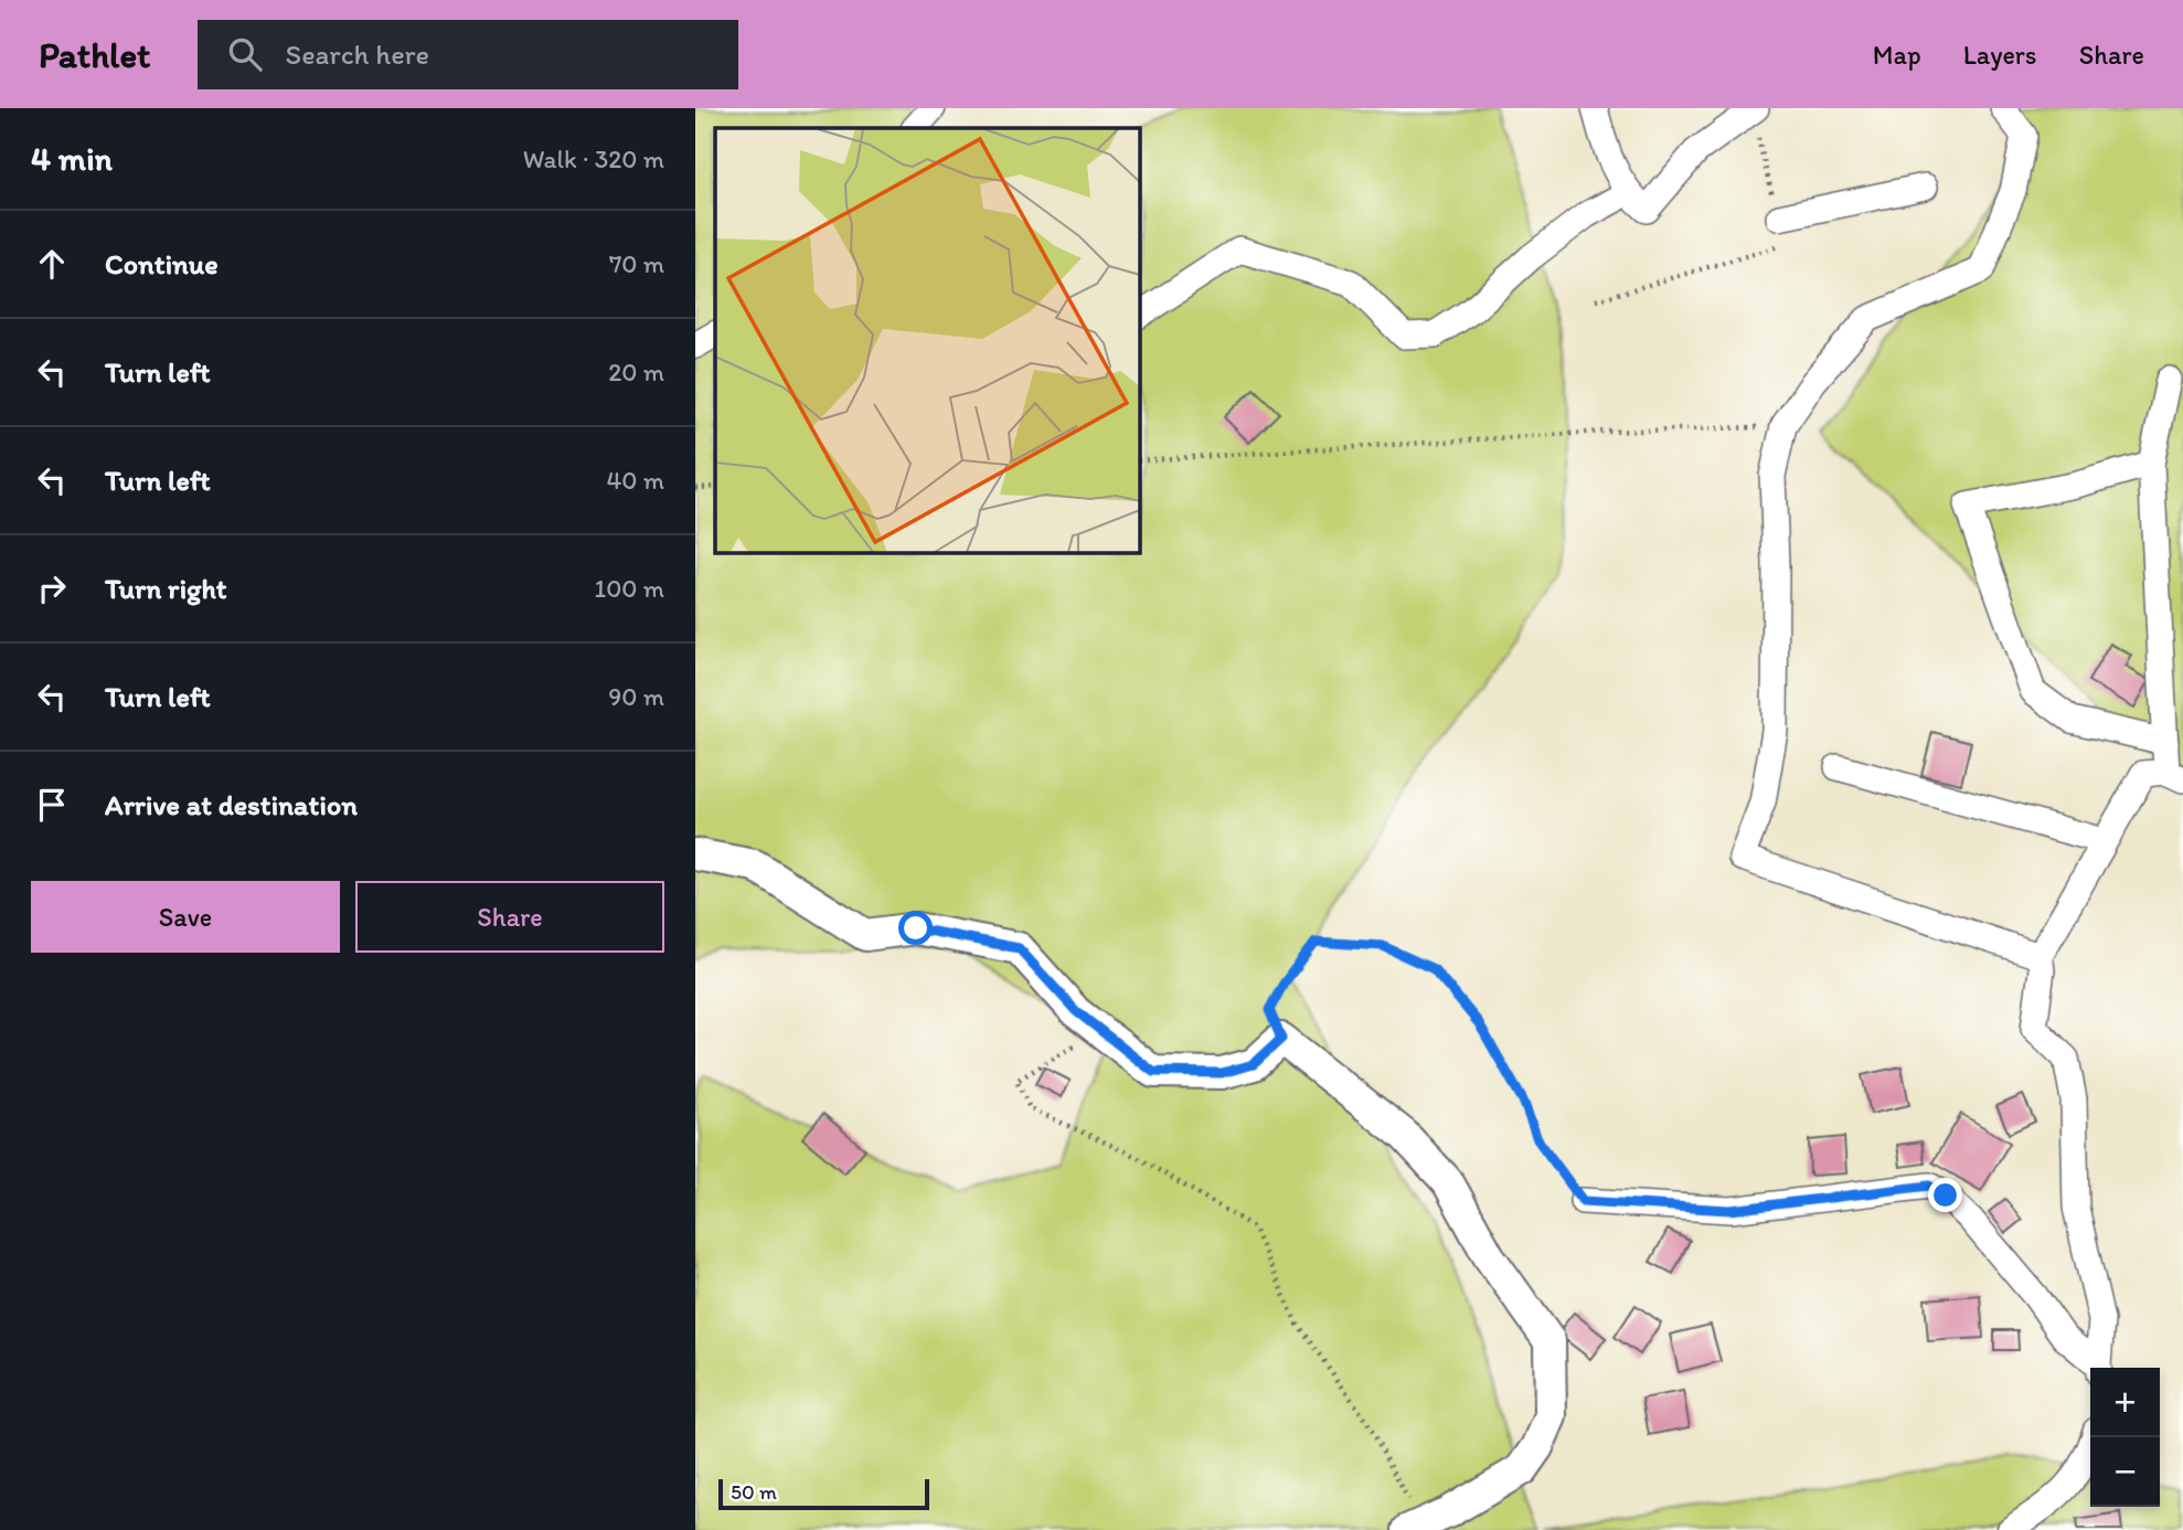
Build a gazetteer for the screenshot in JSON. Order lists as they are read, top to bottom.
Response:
{
  "scale_bar": "50 m",
  "page": {
    "header": "Pathlet",
    "search": "Search here",
    "nav": ["Map", "Layers", "Share"],
    "heading": ["4 min", "Walk · 320 m"],
    "list": [
      ["Continue", "70 m"],
      ["Turn left", "20 m"],
      ["Turn left", "40 m"],
      ["Turn right", "100 m"],
      ["Turn left", "90 m"],
      "Arrive at destination"
    ],
    "buttons": ["Save", "Share"],
    "map_buttons": ["+", "−"],
    "scale": "50 m"
  }
}
